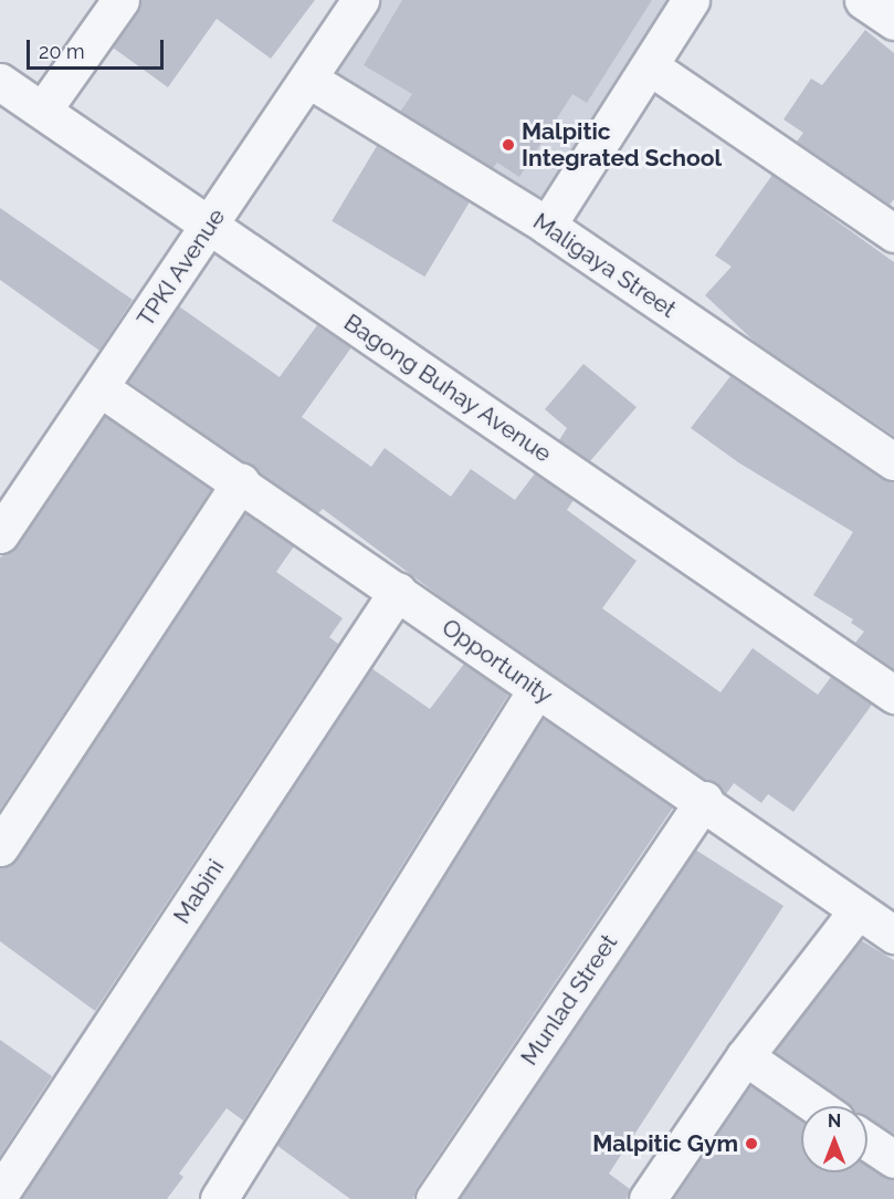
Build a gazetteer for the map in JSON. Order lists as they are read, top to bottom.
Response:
{
  "streets": {
    "street": [
      "Maligaya Street",
      "TPKI Avenue",
      "Bagong Buhay Avenue",
      "Opportunity",
      "Mabini",
      "Munlad Street"
    ]
  },
  "crossings": [
    ["Maligaya Street", "TPKI Avenue"],
    ["TPKI Avenue", "Bagong Buhay Avenue"],
    ["TPKI Avenue", "Opportunity"],
    ["Opportunity", "Mabini"],
    ["Opportunity", "Munlad Street"]
  ],
  "places": ["Malpitic Integrated School", "Malpitic Gym"],
  "scale_bar": "20 m",
  "north": "top"
}
